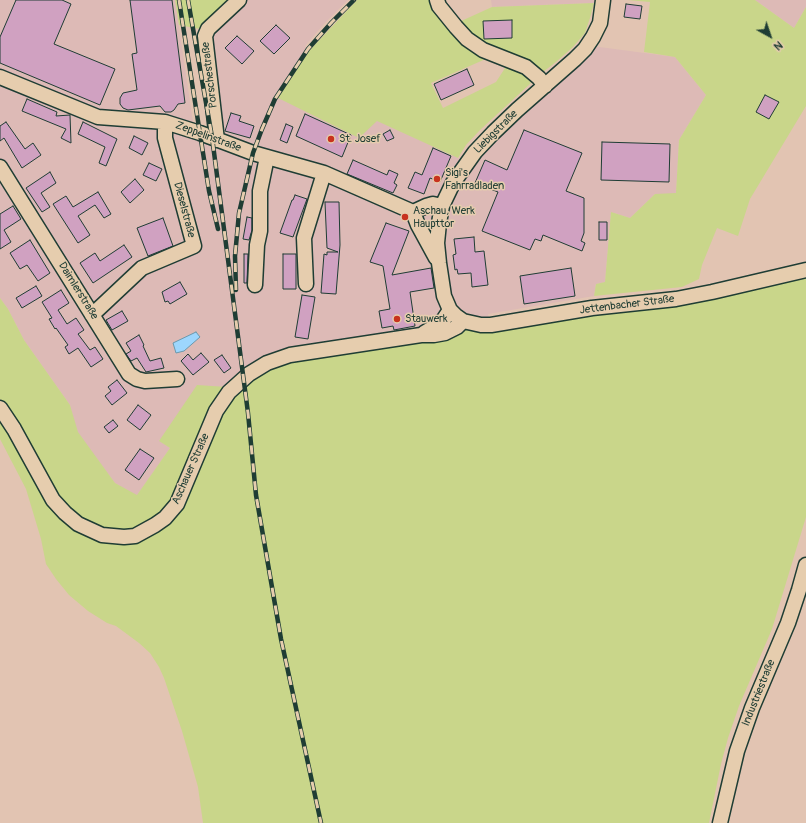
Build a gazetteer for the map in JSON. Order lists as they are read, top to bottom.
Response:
{
  "streets": {
    "street": [
      "Porschestraße",
      "Liebigstraße",
      "Zeppelinstraße",
      "Dieselstraße",
      "Daimlerstraße",
      "Jettenbacher Straße",
      "Aschauer Straße",
      "Industriestraße"
    ]
  },
  "crossings": [
    ["Porschestraße", "Zeppelinstraße"],
    ["Liebigstraße", "Jettenbacher Straße"],
    ["Liebigstraße", "Aschauer Straße"],
    ["Zeppelinstraße", "Dieselstraße"],
    ["Dieselstraße", "Daimlerstraße"],
    ["Jettenbacher Straße", "Aschauer Straße"]
  ],
  "places": [
    "St. Josef",
    "Sigi's Fahrradladen",
    "Aschau, Werk Haupttor",
    "Stauwerk"
  ],
  "north": "bottom right"
}
